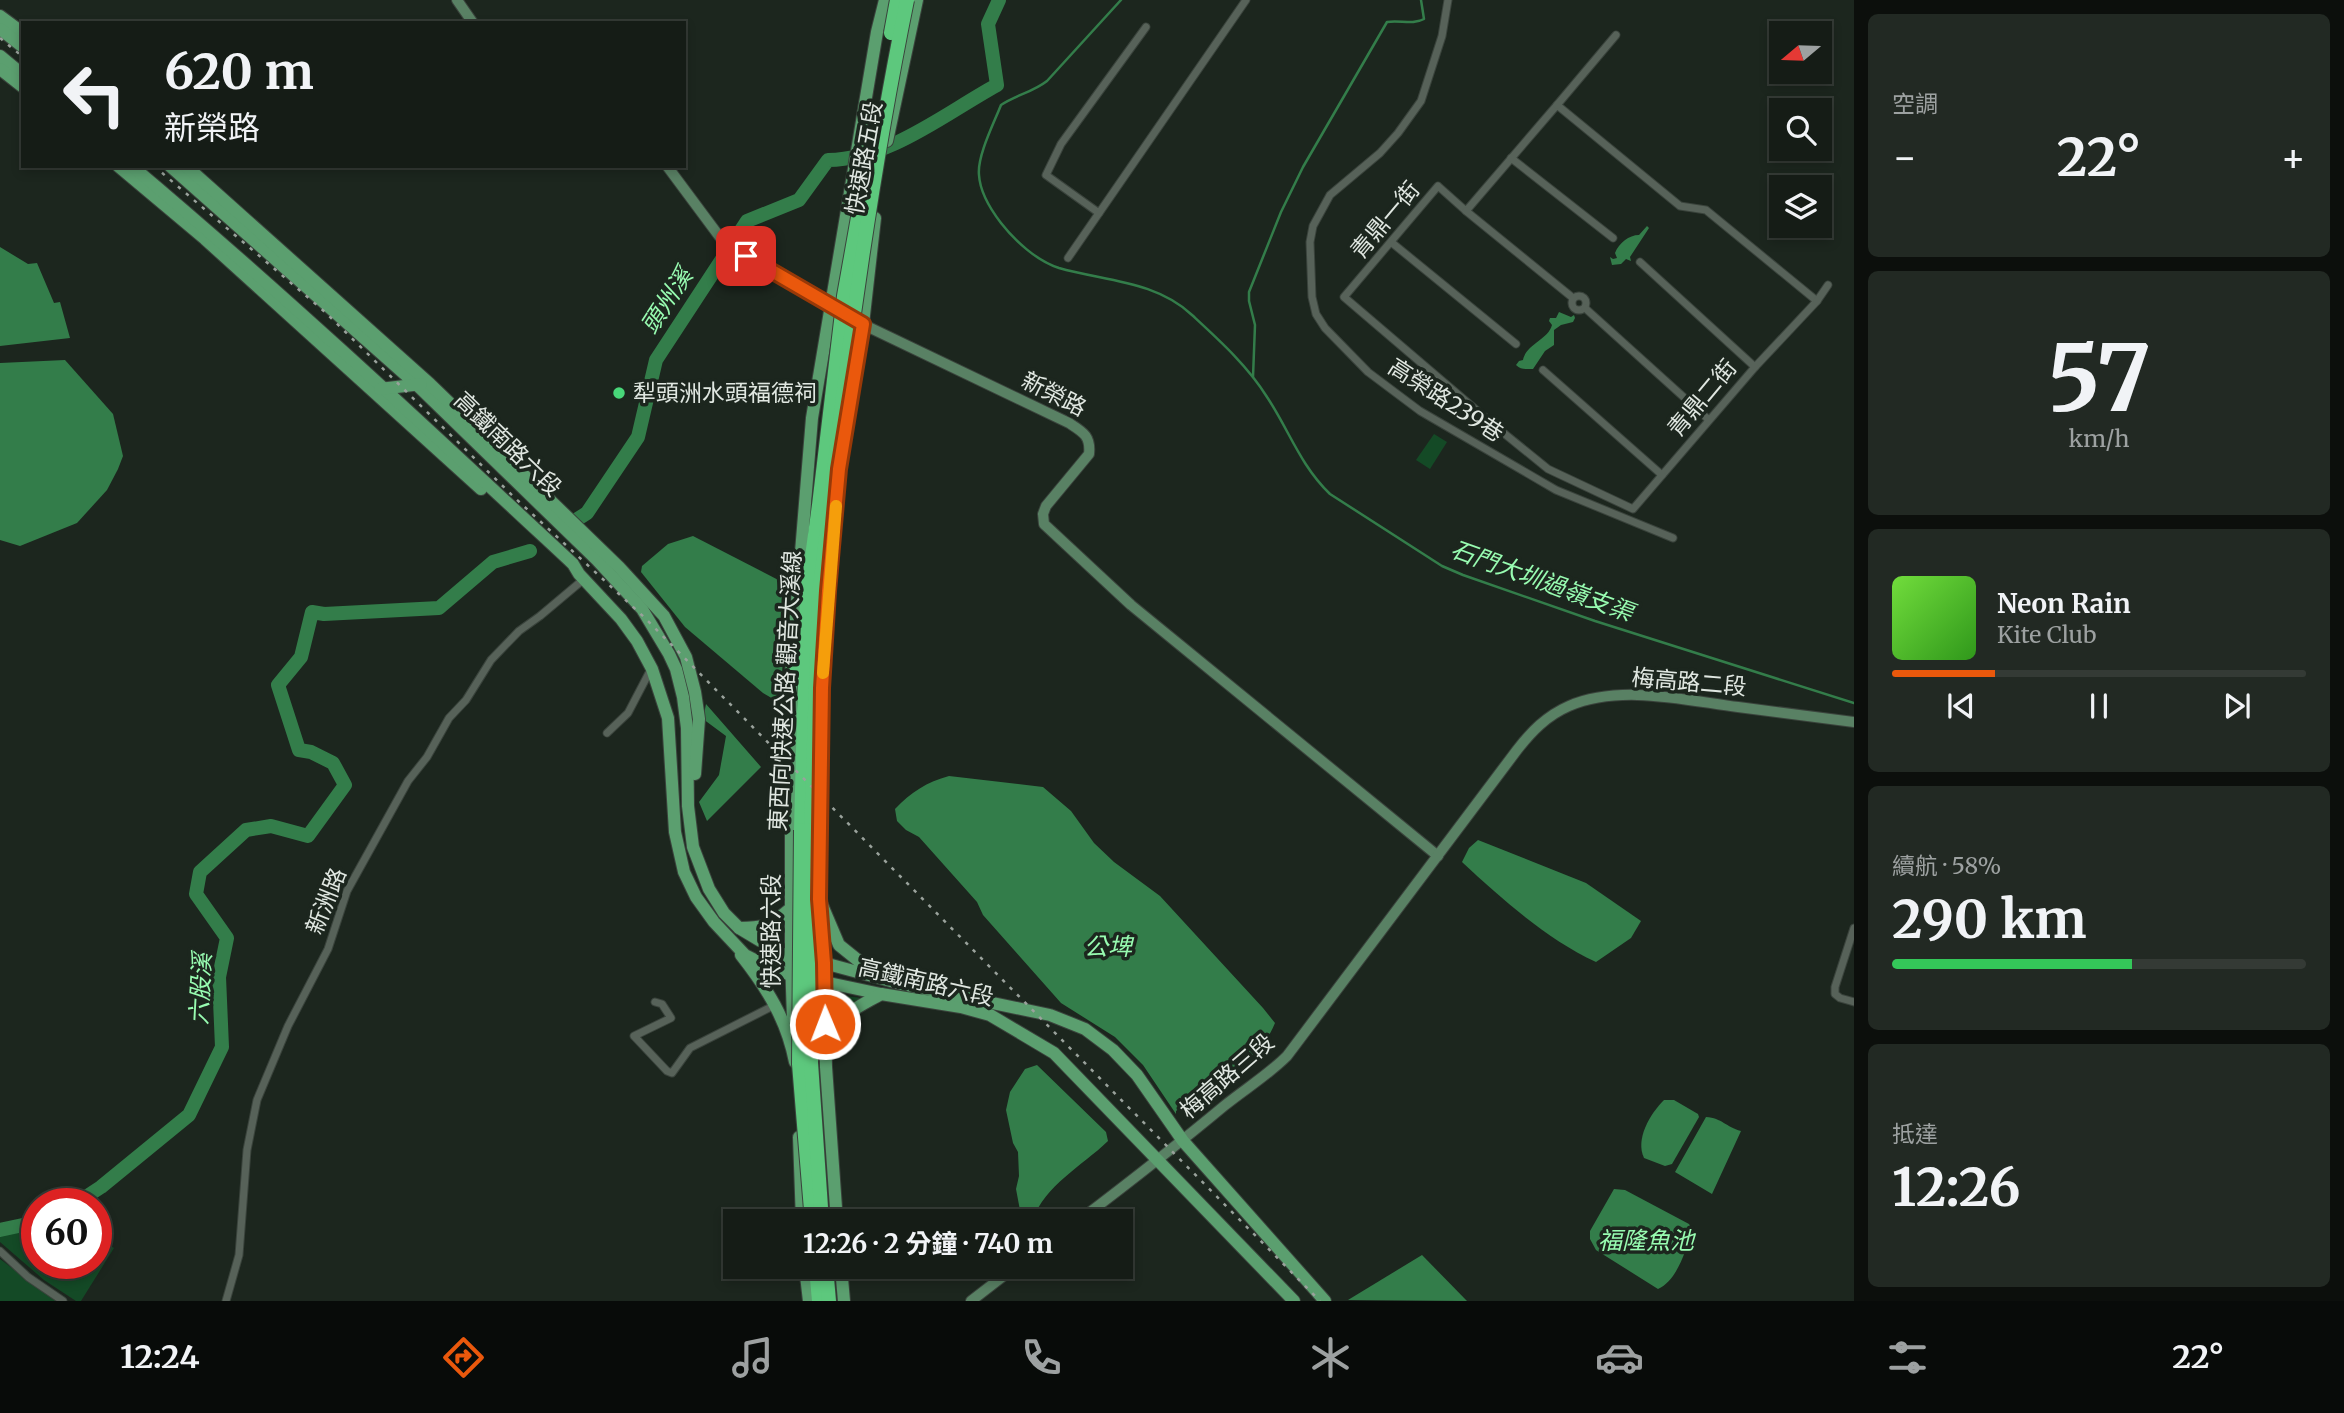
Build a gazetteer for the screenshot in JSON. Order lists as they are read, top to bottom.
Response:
{
  "streets": {
    "highway": ["東西向快速公路 觀音大溪線"],
    "main road": ["快速路五段", "高鐵南路六段", "快速路六段"],
    "street": [
      "青鼎一街",
      "新榮路",
      "青鼎二街",
      "高榮路239巷",
      "梅高路二段",
      "新洲路",
      "梅高路三段"
    ]
  },
  "crossings": [
    ["快速路五段", "新榮路"],
    ["快速路五段", "快速路六段"],
    ["青鼎一街", "青鼎二街"],
    ["新榮路", "梅高路二段"],
    ["新榮路", "快速路六段"],
    ["高鐵南路六段", "新洲路"],
    ["高鐵南路六段", "快速路六段"],
    ["高鐵南路六段", "梅高路三段"],
    ["梅高路二段", "梅高路三段"]
  ],
  "water": [
    "頭州溪",
    "石門大圳過嶺支渠",
    "公埤",
    "六股溪",
    "福隆魚池"
  ],
  "places": ["犁頭洲水頭福德祠"],
  "north": "left",
  "page": {
    "tile": [
      "空調",
      ["57", "km/h"],
      ["續航 · 58%", "290 km"],
      ["抵達", "12:26"]
    ],
    "turn": ["620 m", "新榮路"],
    "heat": ["−", "22°", "+"],
    "song": ["Neon Rain", "Kite Club"],
    "limit": "60",
    "trip": "12:26 · 2 分鐘 · 740 m",
    "tabs": ["12:24", "22°"]
  }
}
